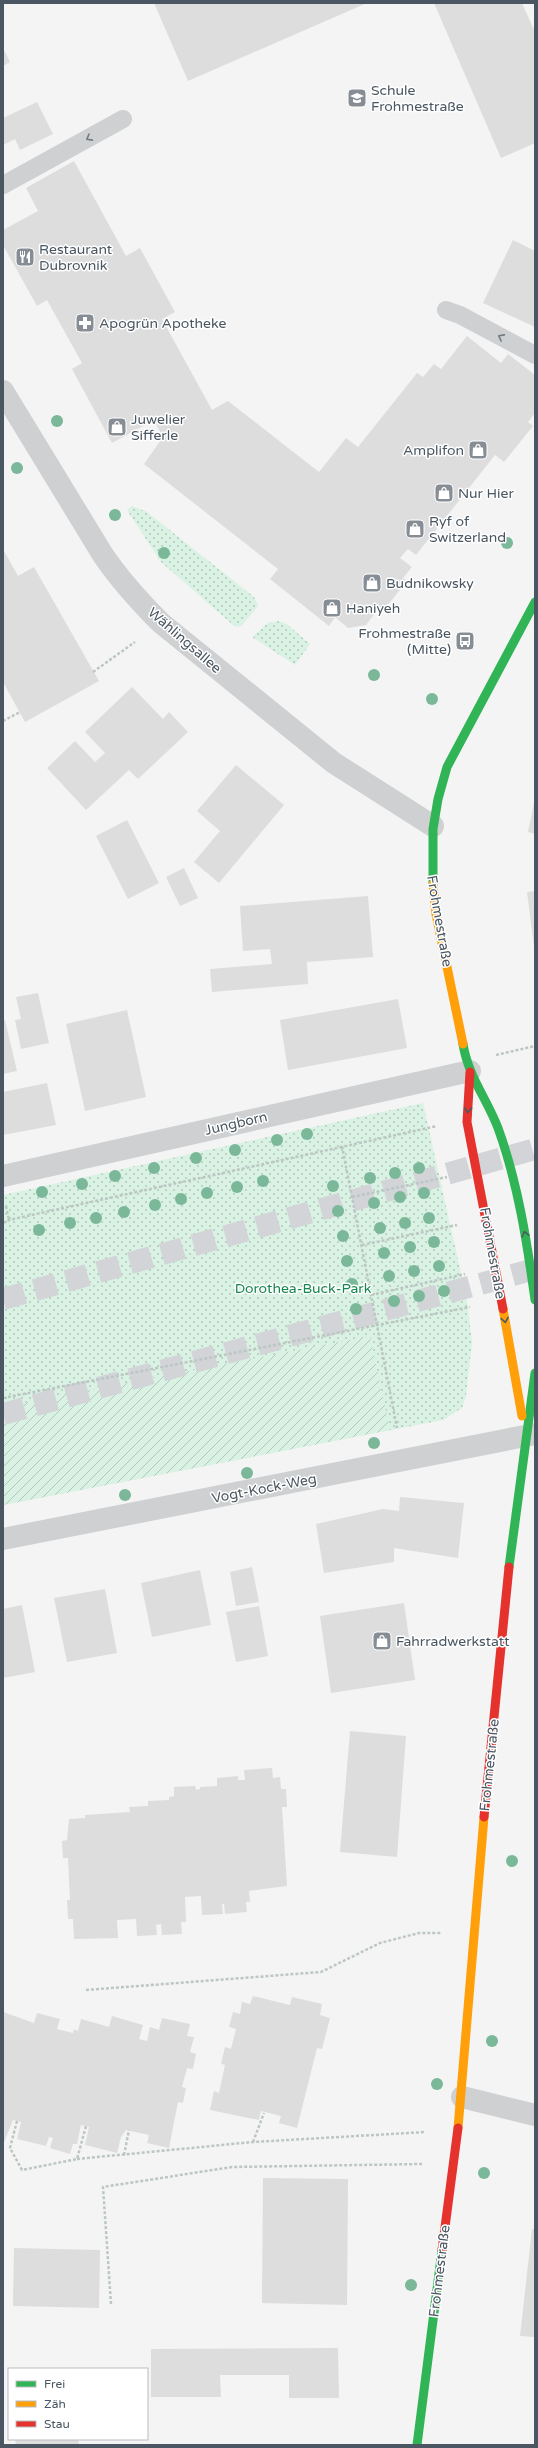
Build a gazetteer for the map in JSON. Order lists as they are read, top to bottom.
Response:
{
  "streets": {
    "street": [
      "Wählingsallee",
      "Frohmestraße",
      "Jungborn",
      "Vogt-Kock-Weg"
    ]
  },
  "crossings": [
    ["Wählingsallee", "Frohmestraße"],
    ["Frohmestraße", "Jungborn"],
    ["Frohmestraße", "Vogt-Kock-Weg"]
  ],
  "parks": ["Dorothea-Buck-Park"],
  "places": {
    "school or university": ["Schule Frohmestraße"],
    "restaurant": ["Restaurant Dubrovnik"],
    "pharmacy": ["Apogrün Apotheke"],
    "shop": [
      "Juwelier Sifferle",
      "Amplifon",
      "Nur Hier",
      "Ryf of Switzerland",
      "Budnikowsky",
      "Haniyeh",
      "Fahrradwerkstatt"
    ],
    "bus stop": ["Frohmestraße (Mitte)"]
  },
  "legend": ["Frei", "Zäh", "Stau"]
}
